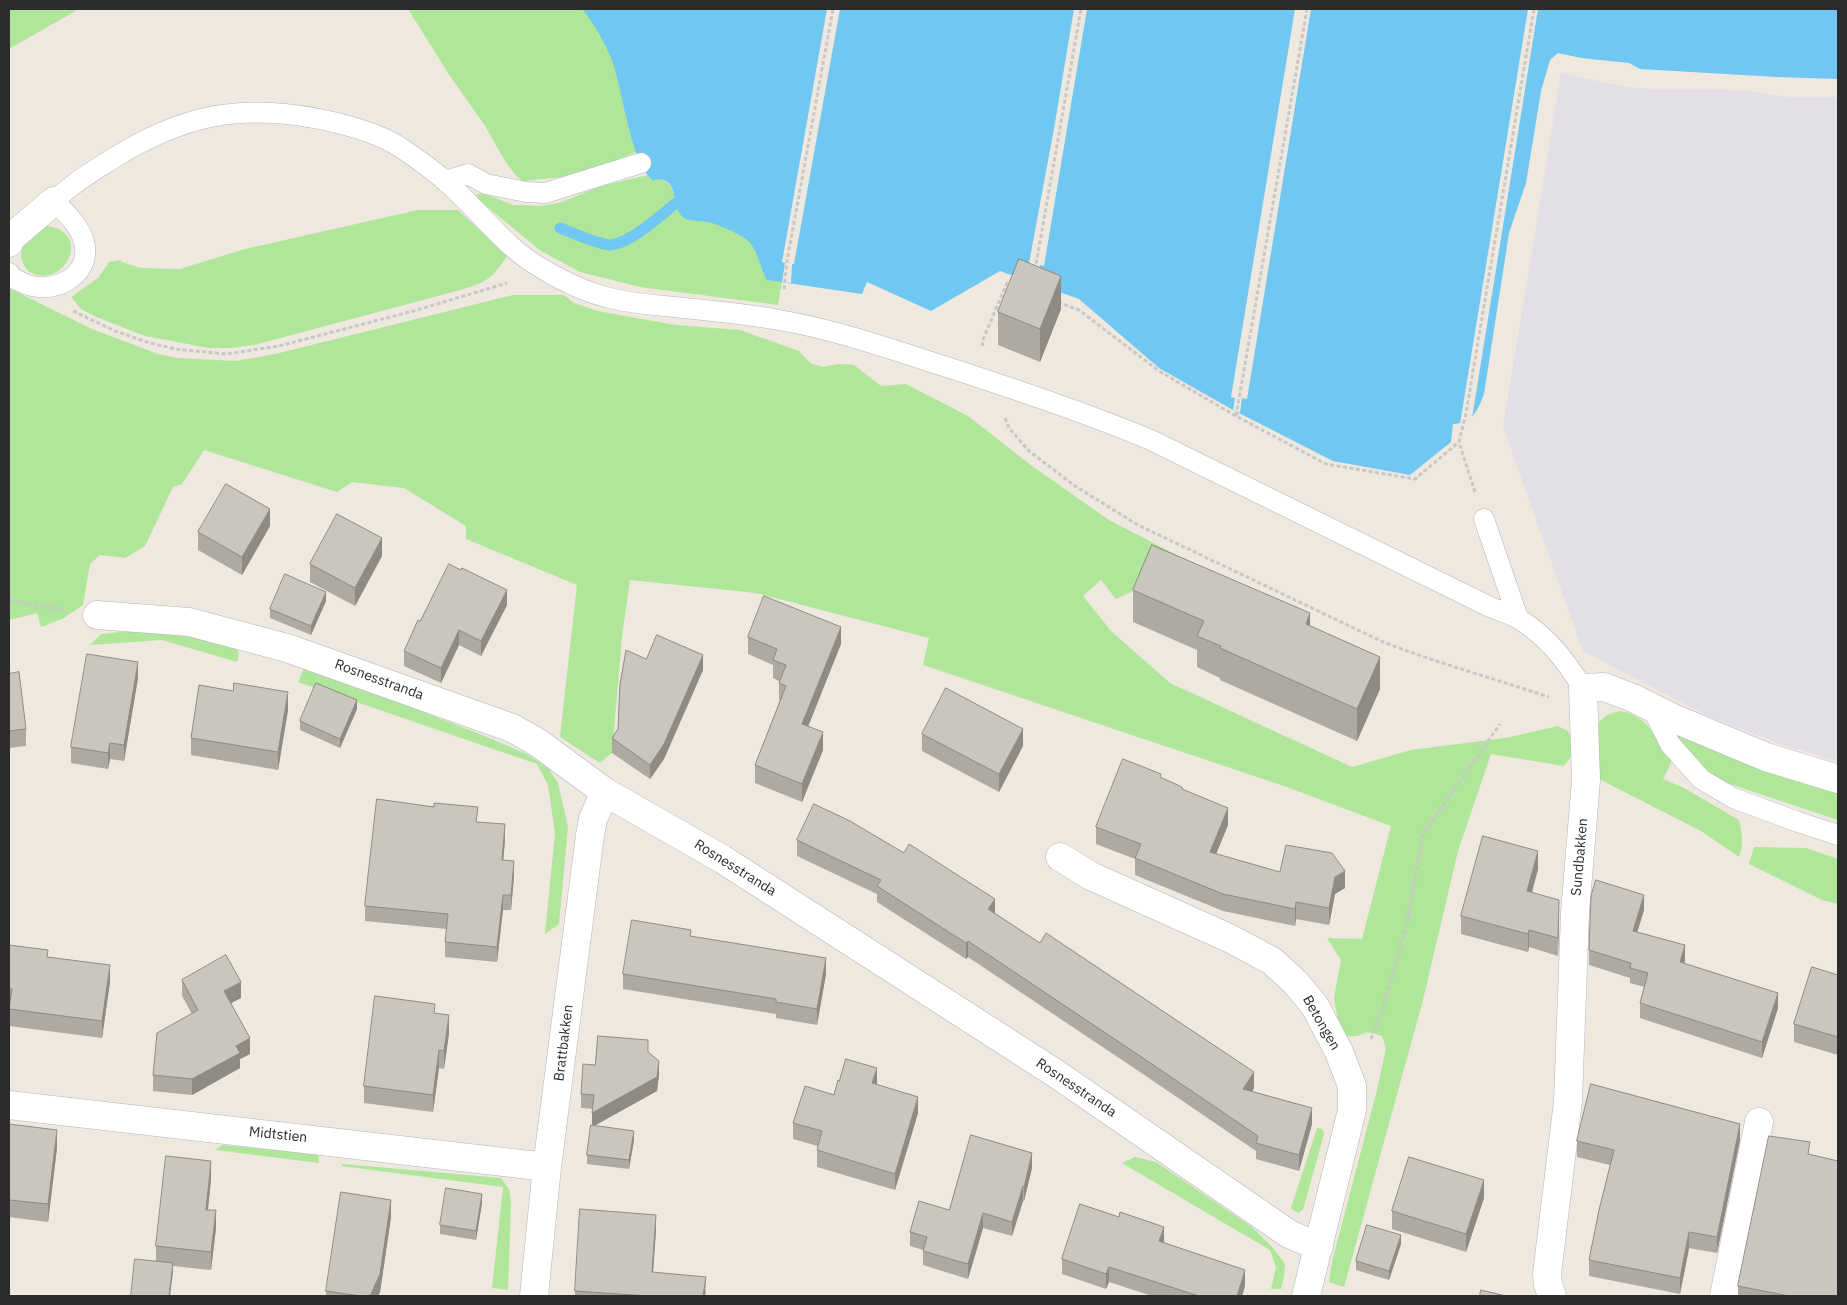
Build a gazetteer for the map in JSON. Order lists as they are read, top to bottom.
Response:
{
  "streets": {
    "street": [
      "Rosnesstranda",
      "Sundbakken",
      "Betongen",
      "Brattbakken",
      "Midtstien"
    ]
  },
  "crossings": [
    ["Rosnesstranda", "Betongen"],
    ["Rosnesstranda", "Brattbakken"],
    ["Brattbakken", "Midtstien"]
  ]
}
